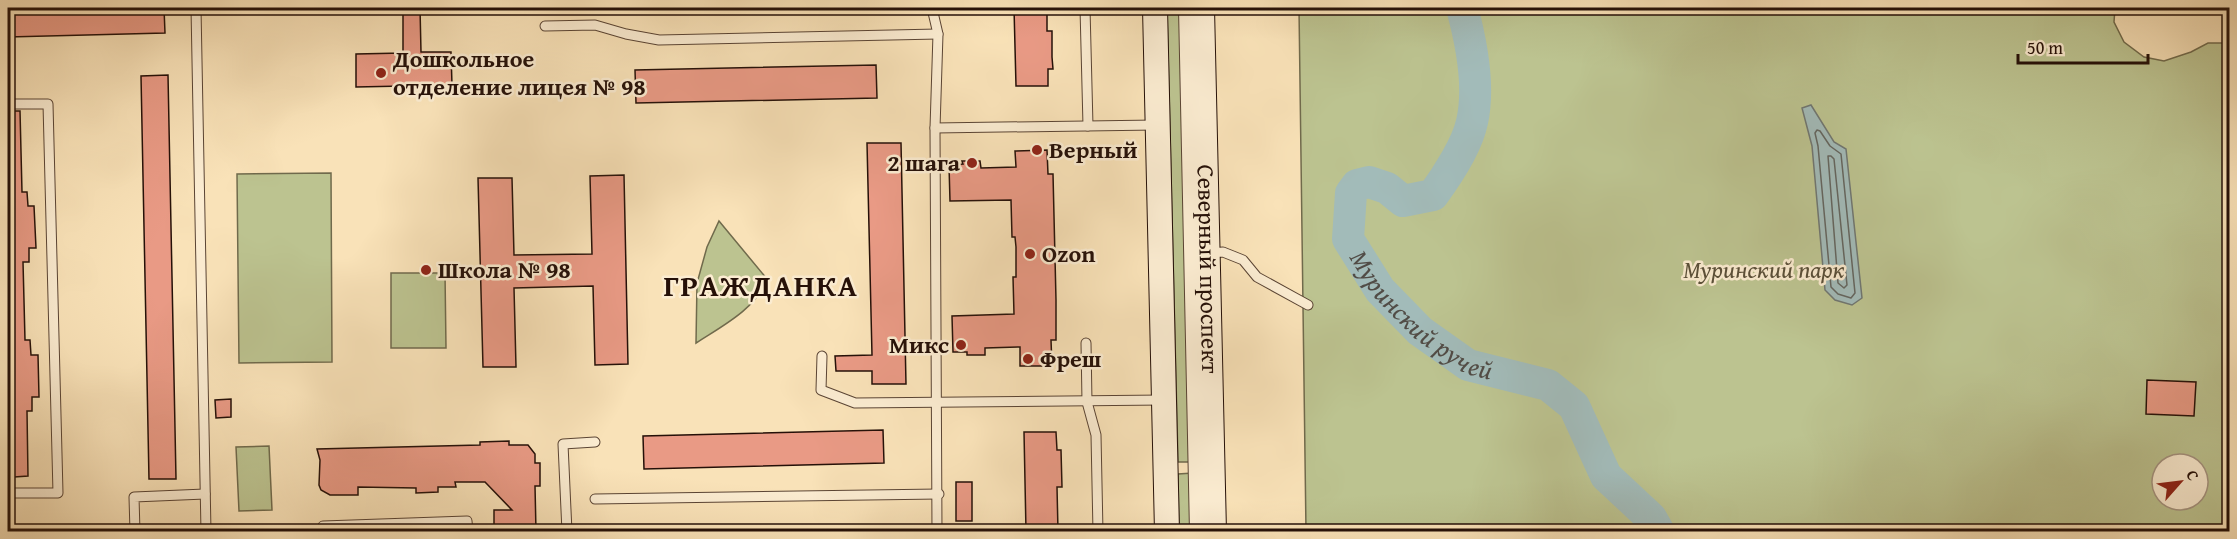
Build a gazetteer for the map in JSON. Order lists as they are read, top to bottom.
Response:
{
  "streets": {
    "main road": ["Северный проспект"]
  },
  "districts": ["ГРАЖДАНКА"],
  "water": ["Муринский ручей"],
  "parks": ["Муринский парк"],
  "places": [
    "Дошкольное отделение лицея № 98",
    "Верный",
    "2 шага",
    "Ozon",
    "Школа № 98",
    "Микс",
    "Фреш"
  ],
  "scale_bar": "50 m",
  "north": "top right"
}
